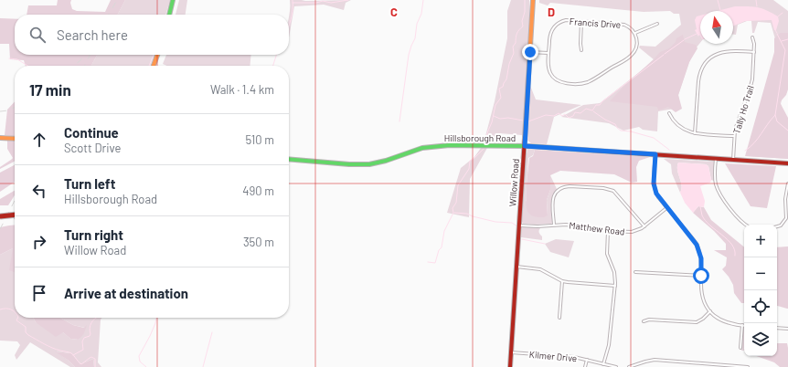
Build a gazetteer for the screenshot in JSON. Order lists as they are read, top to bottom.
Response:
{
  "streets": {
    "main road": ["Hillsborough Road", "Willow Road"],
    "street": [
      "Francis Drive",
      "Tally Ho Trail",
      "Matthew Road",
      "Kilmer Drive"
    ]
  },
  "crossings": [
    ["Tally Ho Trail", "Hillsborough Road"],
    ["Hillsborough Road", "Willow Road"],
    ["Willow Road", "Matthew Road"],
    ["Willow Road", "Kilmer Drive"]
  ],
  "north": "top",
  "page": {
    "search": "Search here",
    "heading": ["17 min", "Walk · 1.4 km"],
    "list": [
      ["Continue", "Scott Drive", "510 m"],
      ["Turn left", "Hillsborough Road", "490 m"],
      ["Turn right", "Willow Road", "350 m"],
      "Arrive at destination"
    ],
    "map_buttons": ["+", "−"]
  },
  "grid": {
    "columns": ["C", "D"]
  }
}
